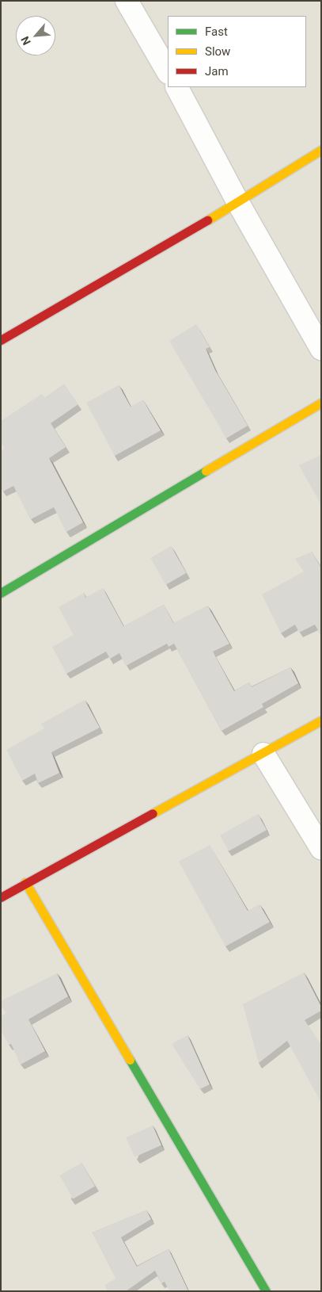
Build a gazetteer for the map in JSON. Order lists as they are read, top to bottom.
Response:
{
  "legend": ["Fast", "Slow", "Jam"],
  "north": "bottom left"
}
